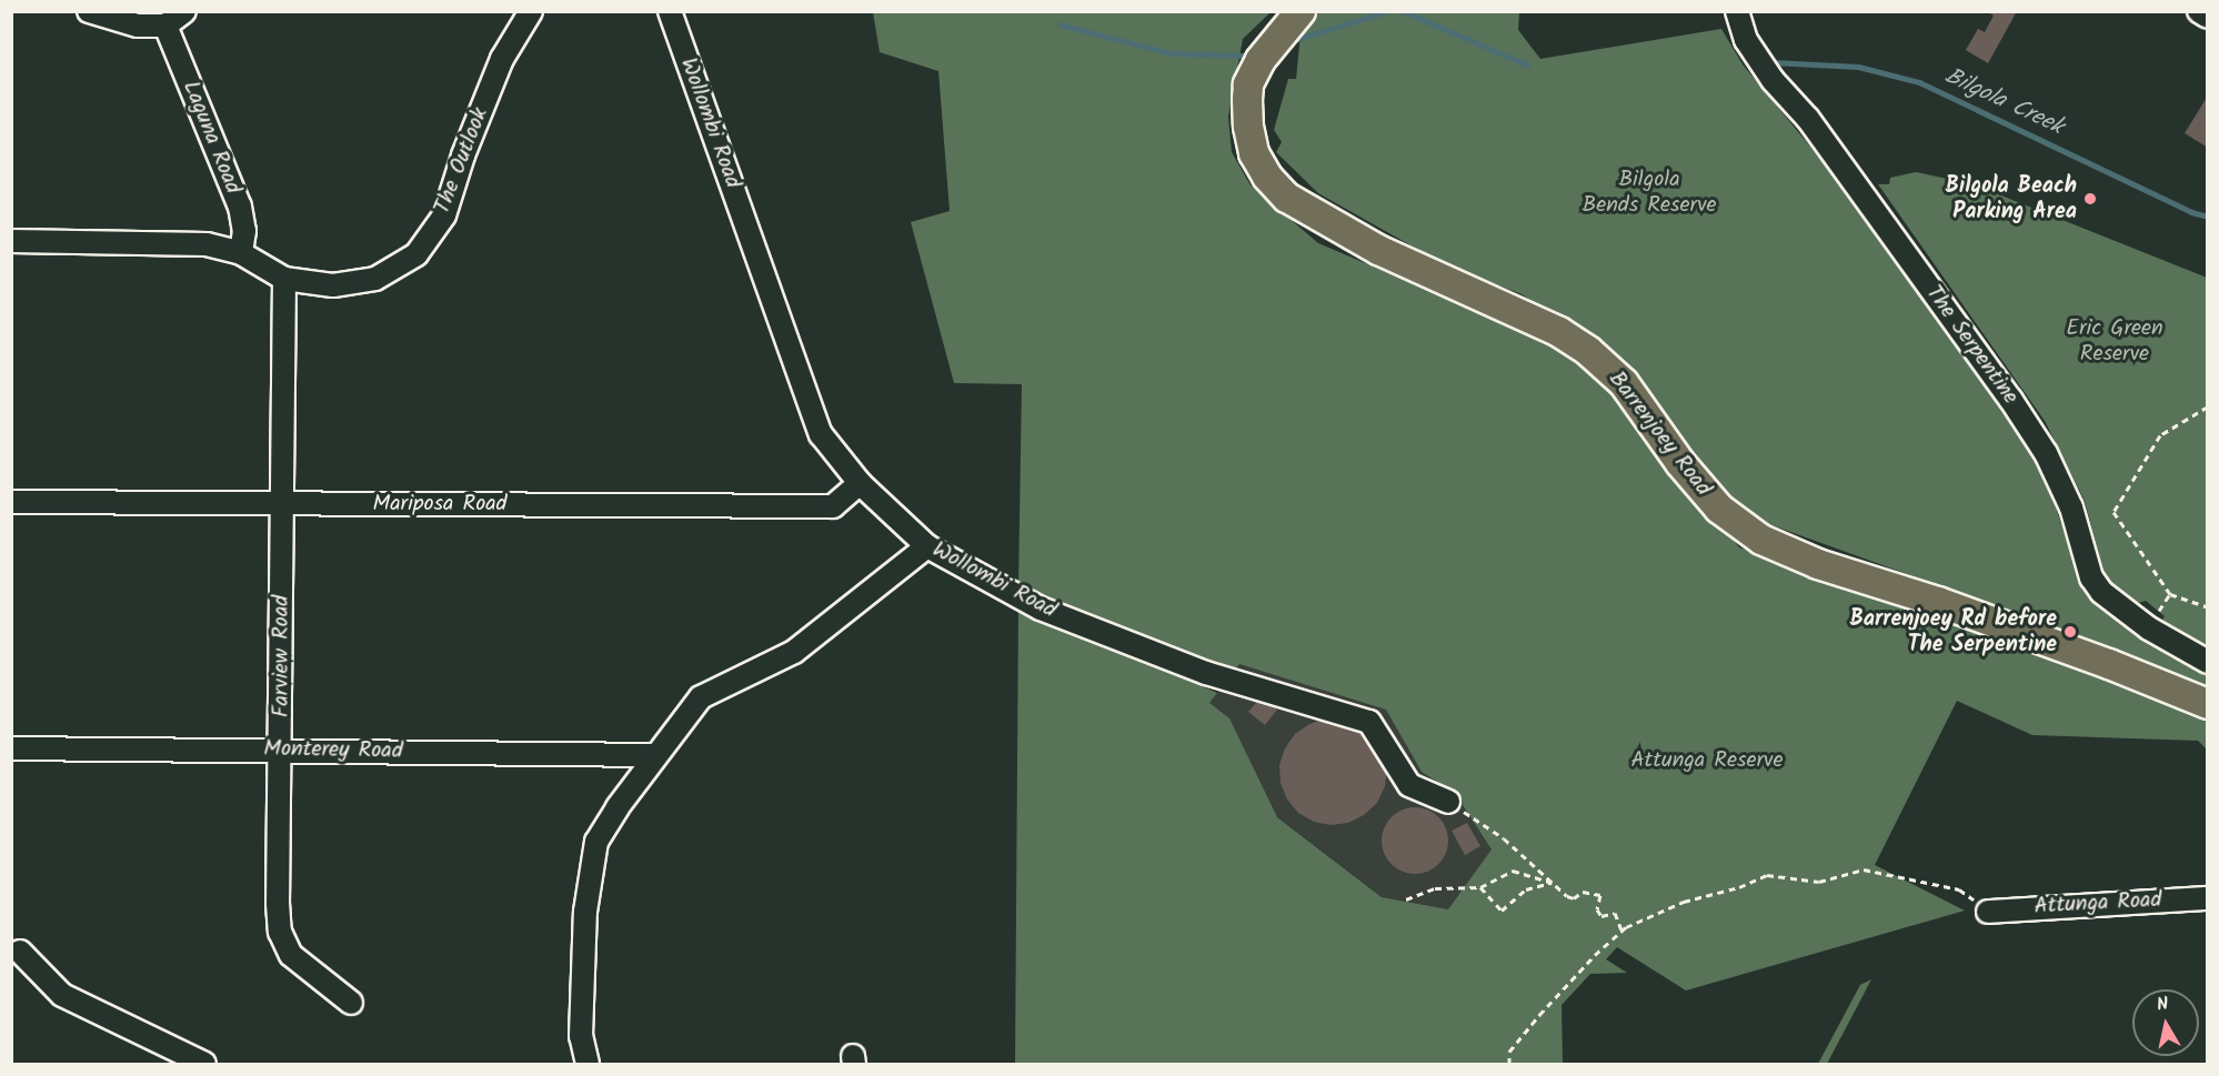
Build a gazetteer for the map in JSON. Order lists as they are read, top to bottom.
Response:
{
  "streets": {
    "main road": ["Barrenjoey Road"],
    "street": [
      "Wollombi Road",
      "Laguna Road",
      "The Outlook",
      "The Serpentine",
      "Mariposa Road",
      "Farview Road",
      "Monterey Road",
      "Attunga Road"
    ]
  },
  "crossings": [
    ["Wollombi Road", "Mariposa Road"],
    ["Laguna Road", "The Outlook"],
    ["The Outlook", "Farview Road"],
    ["Mariposa Road", "Farview Road"],
    ["Farview Road", "Monterey Road"]
  ],
  "water": ["Bilgola Creek"],
  "parks": ["Bilgola Bends Reserve", "Eric Green Reserve", "Attunga Reserve"],
  "places": ["Bilgola Beach Parking Area", "Barrenjoey Rd before The Serpentine"],
  "north": "top"
}
